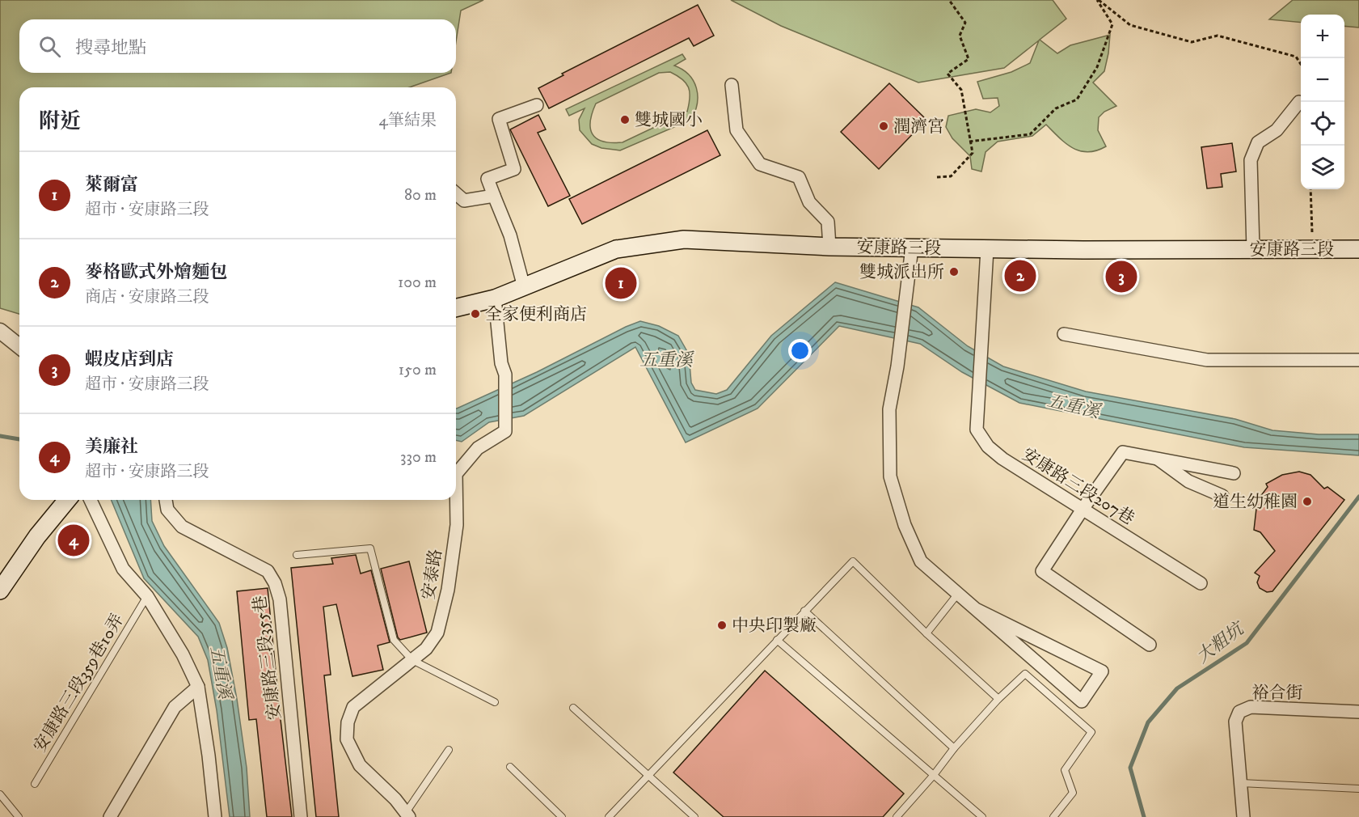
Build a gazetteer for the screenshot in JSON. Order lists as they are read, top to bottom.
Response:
{
  "streets": {
    "main road": ["安康路三段"],
    "street": [
      "安康路三段207巷",
      "安泰路",
      "安康路三段355巷",
      "裕合街"
    ],
    "lane": ["安康路三段359巷10弄"]
  },
  "crossings": [
    ["安康路三段", "安康路三段207巷"],
    ["安康路三段", "安泰路"]
  ],
  "water": ["五重溪", "大粗坑"],
  "places": [
    "雙城國小",
    "潤濟宮",
    "雙城派出所",
    "全家便利商店",
    "道生幼稚園",
    "中央印製廠"
  ],
  "page": {
    "map_buttons": ["+", "−"],
    "search": "搜尋地點",
    "heading": ["附近", "4筆結果"],
    "list": [
      {
        "mark": "1",
        "name": "萊爾富",
        "note": "超市 · 安康路三段",
        "value": "80 m"
      },
      {
        "mark": "2",
        "name": "麥格歐式外燴麵包",
        "note": "商店 · 安康路三段",
        "value": "100 m"
      },
      {
        "mark": "3",
        "name": "蝦皮店到店",
        "note": "超市 · 安康路三段",
        "value": "150 m"
      },
      {
        "mark": "4",
        "name": "美廉社",
        "note": "超市 · 安康路三段",
        "value": "330 m"
      }
    ],
    "pins": [
      "2",
      "3",
      "1",
      "4"
    ]
  }
}
